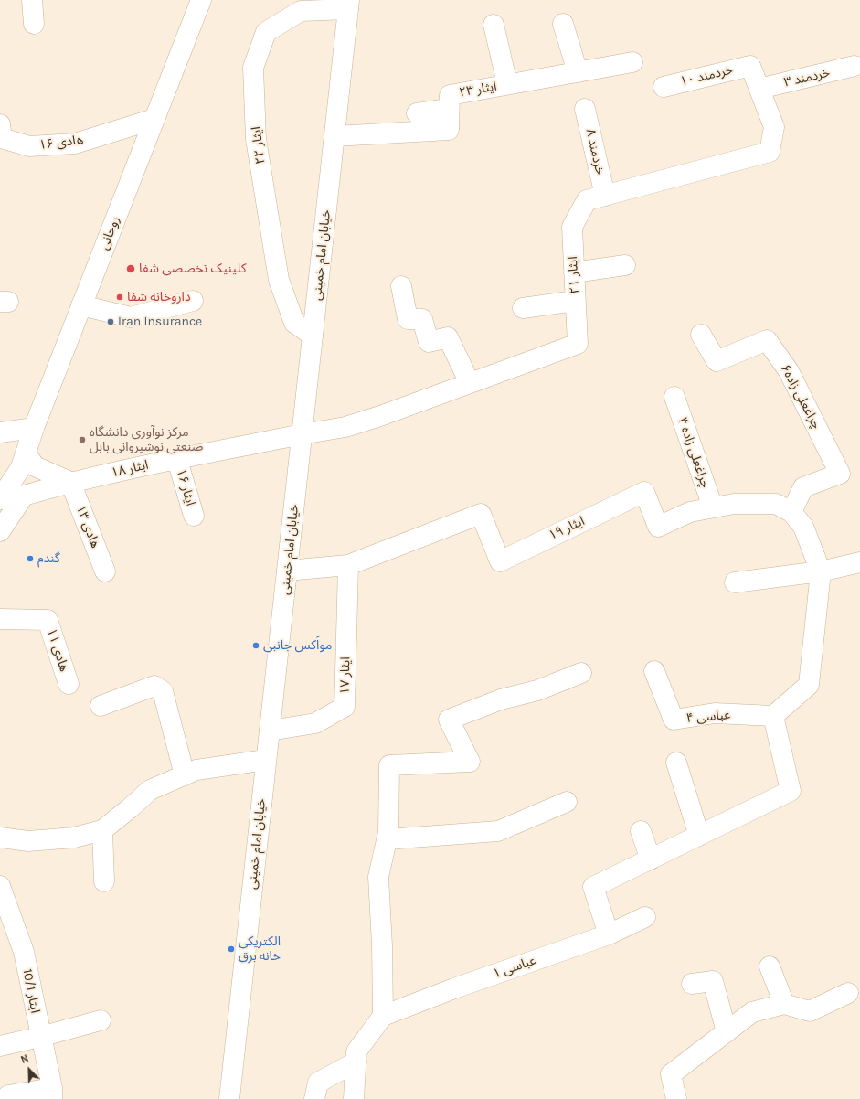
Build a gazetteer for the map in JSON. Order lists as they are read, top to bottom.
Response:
{
  "streets": {
    "street": [
      "خردمند ۱۰",
      "خردمند ۳",
      "ایثار ۲۳",
      "هادی ۱۶",
      "ایثار ۲۲",
      "خردمند ۸",
      "روحانی",
      "خیابان امام خمینی",
      "ایثار ۲۱",
      "چراغعلی زاده۶",
      "چراغعلی زاده ۴",
      "ایثار ۱۸",
      "ایثار ۱۶",
      "هادی ۱۳",
      "ایثار ١٩",
      "هادی ۱۱",
      "ایثار ۱۷",
      "عباسی ۴",
      "عباسی ۱",
      "ایثار 10/1"
    ]
  },
  "crossings": [
    ["خردمند ۱۰", "ایثار ۲۱"],
    ["خردمند ۳", "ایثار ۲۱"],
    ["ایثار ۲۳", "خیابان امام خمینی"],
    ["هادی ۱۶", "روحانی"],
    ["ایثار ۲۲", "خیابان امام خمینی"],
    ["خردمند ۸", "ایثار ۲۱"],
    ["خیابان امام خمینی", "ایثار ۲۱"],
    ["خیابان امام خمینی", "ایثار ۱۸"],
    ["خیابان امام خمینی", "ایثار ١٩"],
    ["خیابان امام خمینی", "ایثار ۱۷"],
    ["ایثار ۲۱", "ایثار ۱۸"],
    ["چراغعلی زاده۶", "ایثار ١٩"],
    ["چراغعلی زاده ۴", "ایثار ١٩"],
    ["ایثار ۱۸", "ایثار ۱۶"],
    ["ایثار ۱۸", "هادی ۱۳"],
    ["ایثار ١٩", "ایثار ۱۷"]
  ],
  "places": [
    "کلینیک تخصصی شفا",
    "داروخانه شفا",
    "Iran Insurance",
    "مرکز نوآوری دانشگاه صنعتی نوشیروانی بابل",
    "گندم",
    "مواَکس جانبی",
    "الکتریکی خانه برق"
  ],
  "north": "top left"
}
